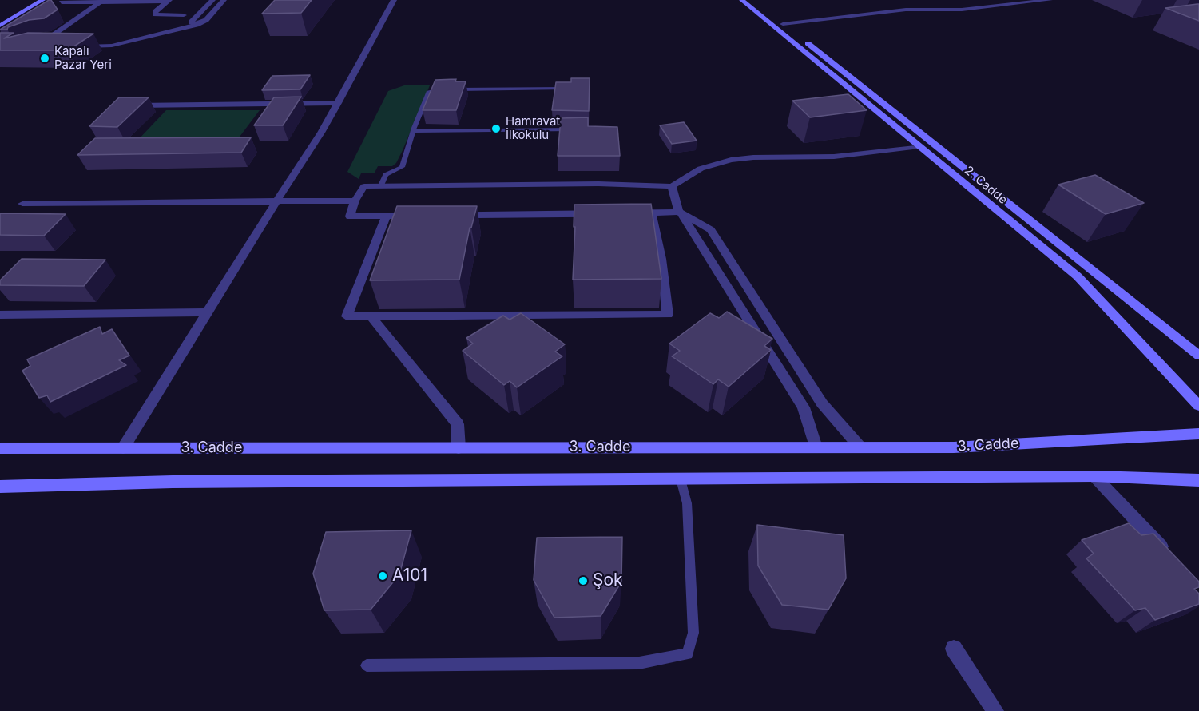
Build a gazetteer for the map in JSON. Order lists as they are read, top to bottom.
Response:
{
  "streets": {
    "main road": ["2. Cadde", "3. Cadde"]
  },
  "places": [
    "Kapalı Pazar Yeri",
    "Hamravat İlkokulu",
    "A101",
    "Şok"
  ]
}
